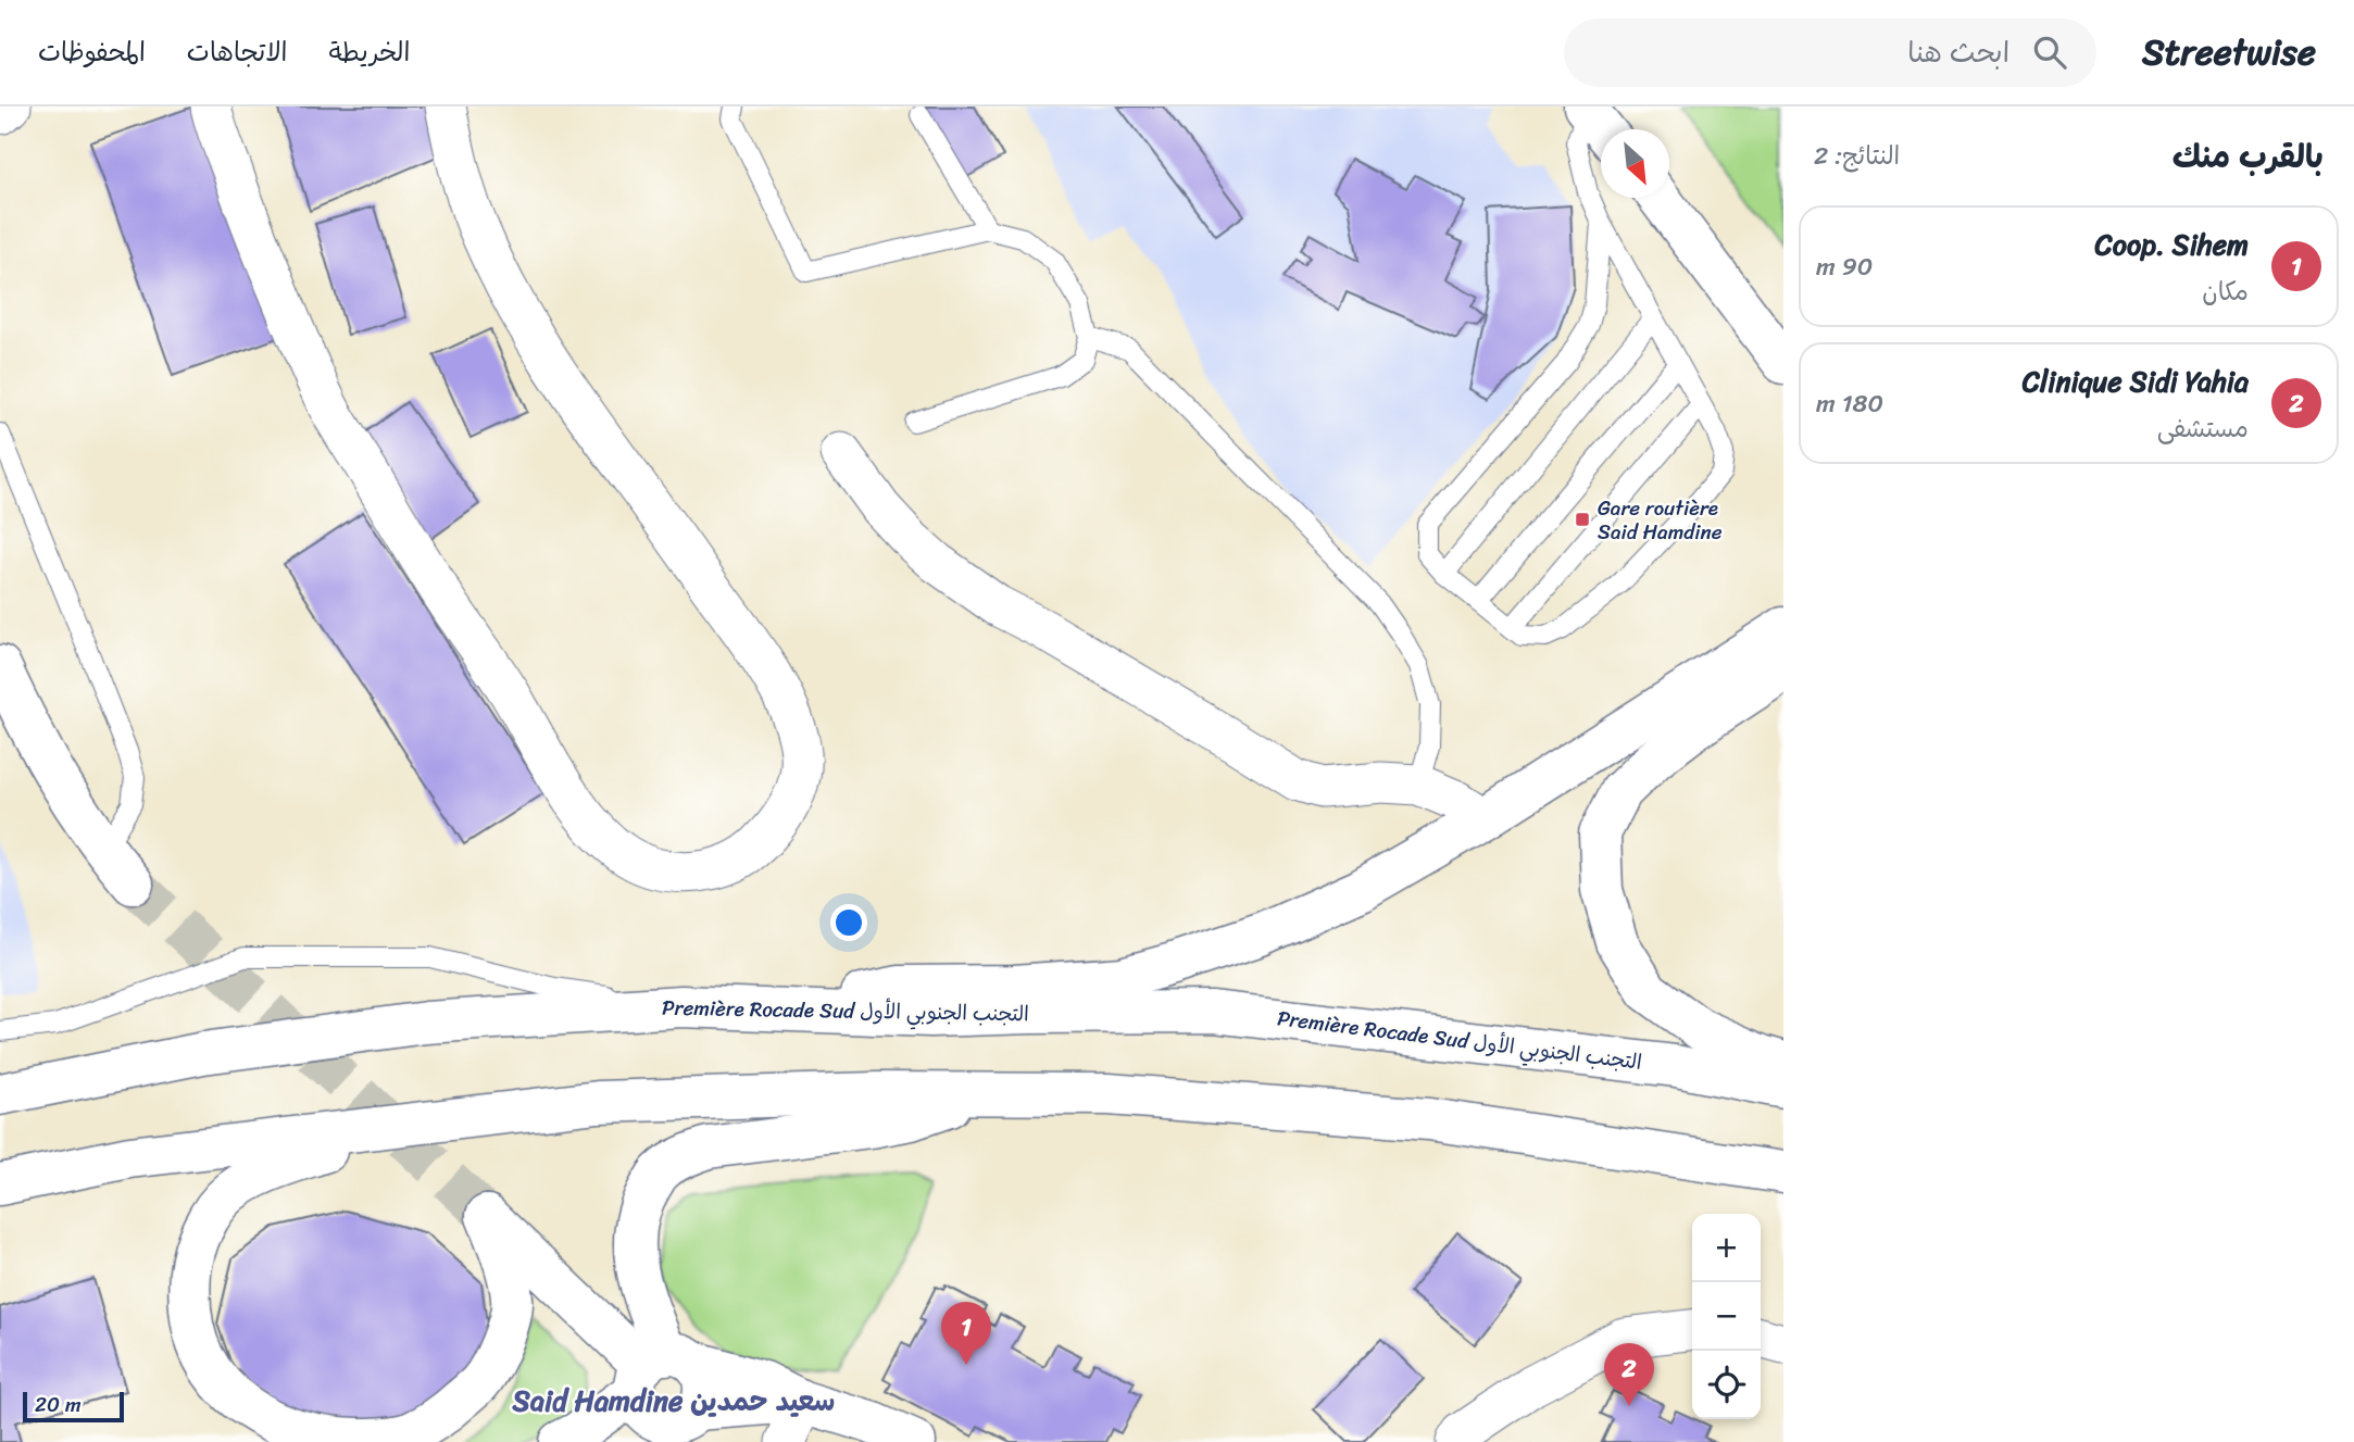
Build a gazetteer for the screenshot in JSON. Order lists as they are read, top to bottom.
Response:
{
  "streets": {
    "main road": ["Première Rocade Sud التجنب الجنوبي الأول"]
  },
  "districts": ["Said Hamdine سعيد حمدين"],
  "places": {
    "transit": ["Gare routière Said Hamdine"]
  },
  "scale_bar": "20 m",
  "north": "bottom right",
  "page": {
    "header": "Streetwise",
    "search": "ابحث هنا",
    "nav": ["الخريطة", "الاتجاهات", "المحفوظات"],
    "heading": ["بالقرب منك", "النتائج: 2"],
    "list": [
      {
        "mark": "1",
        "name": "Coop. Sihem",
        "note": "مكان",
        "value": "90 m"
      },
      {
        "mark": "2",
        "name": "Clinique Sidi Yahia",
        "note": "مستشفى",
        "value": "180 m"
      }
    ],
    "map_buttons": ["+", "−"],
    "pins": ["1", "2"],
    "scale": "20 m"
  }
}
